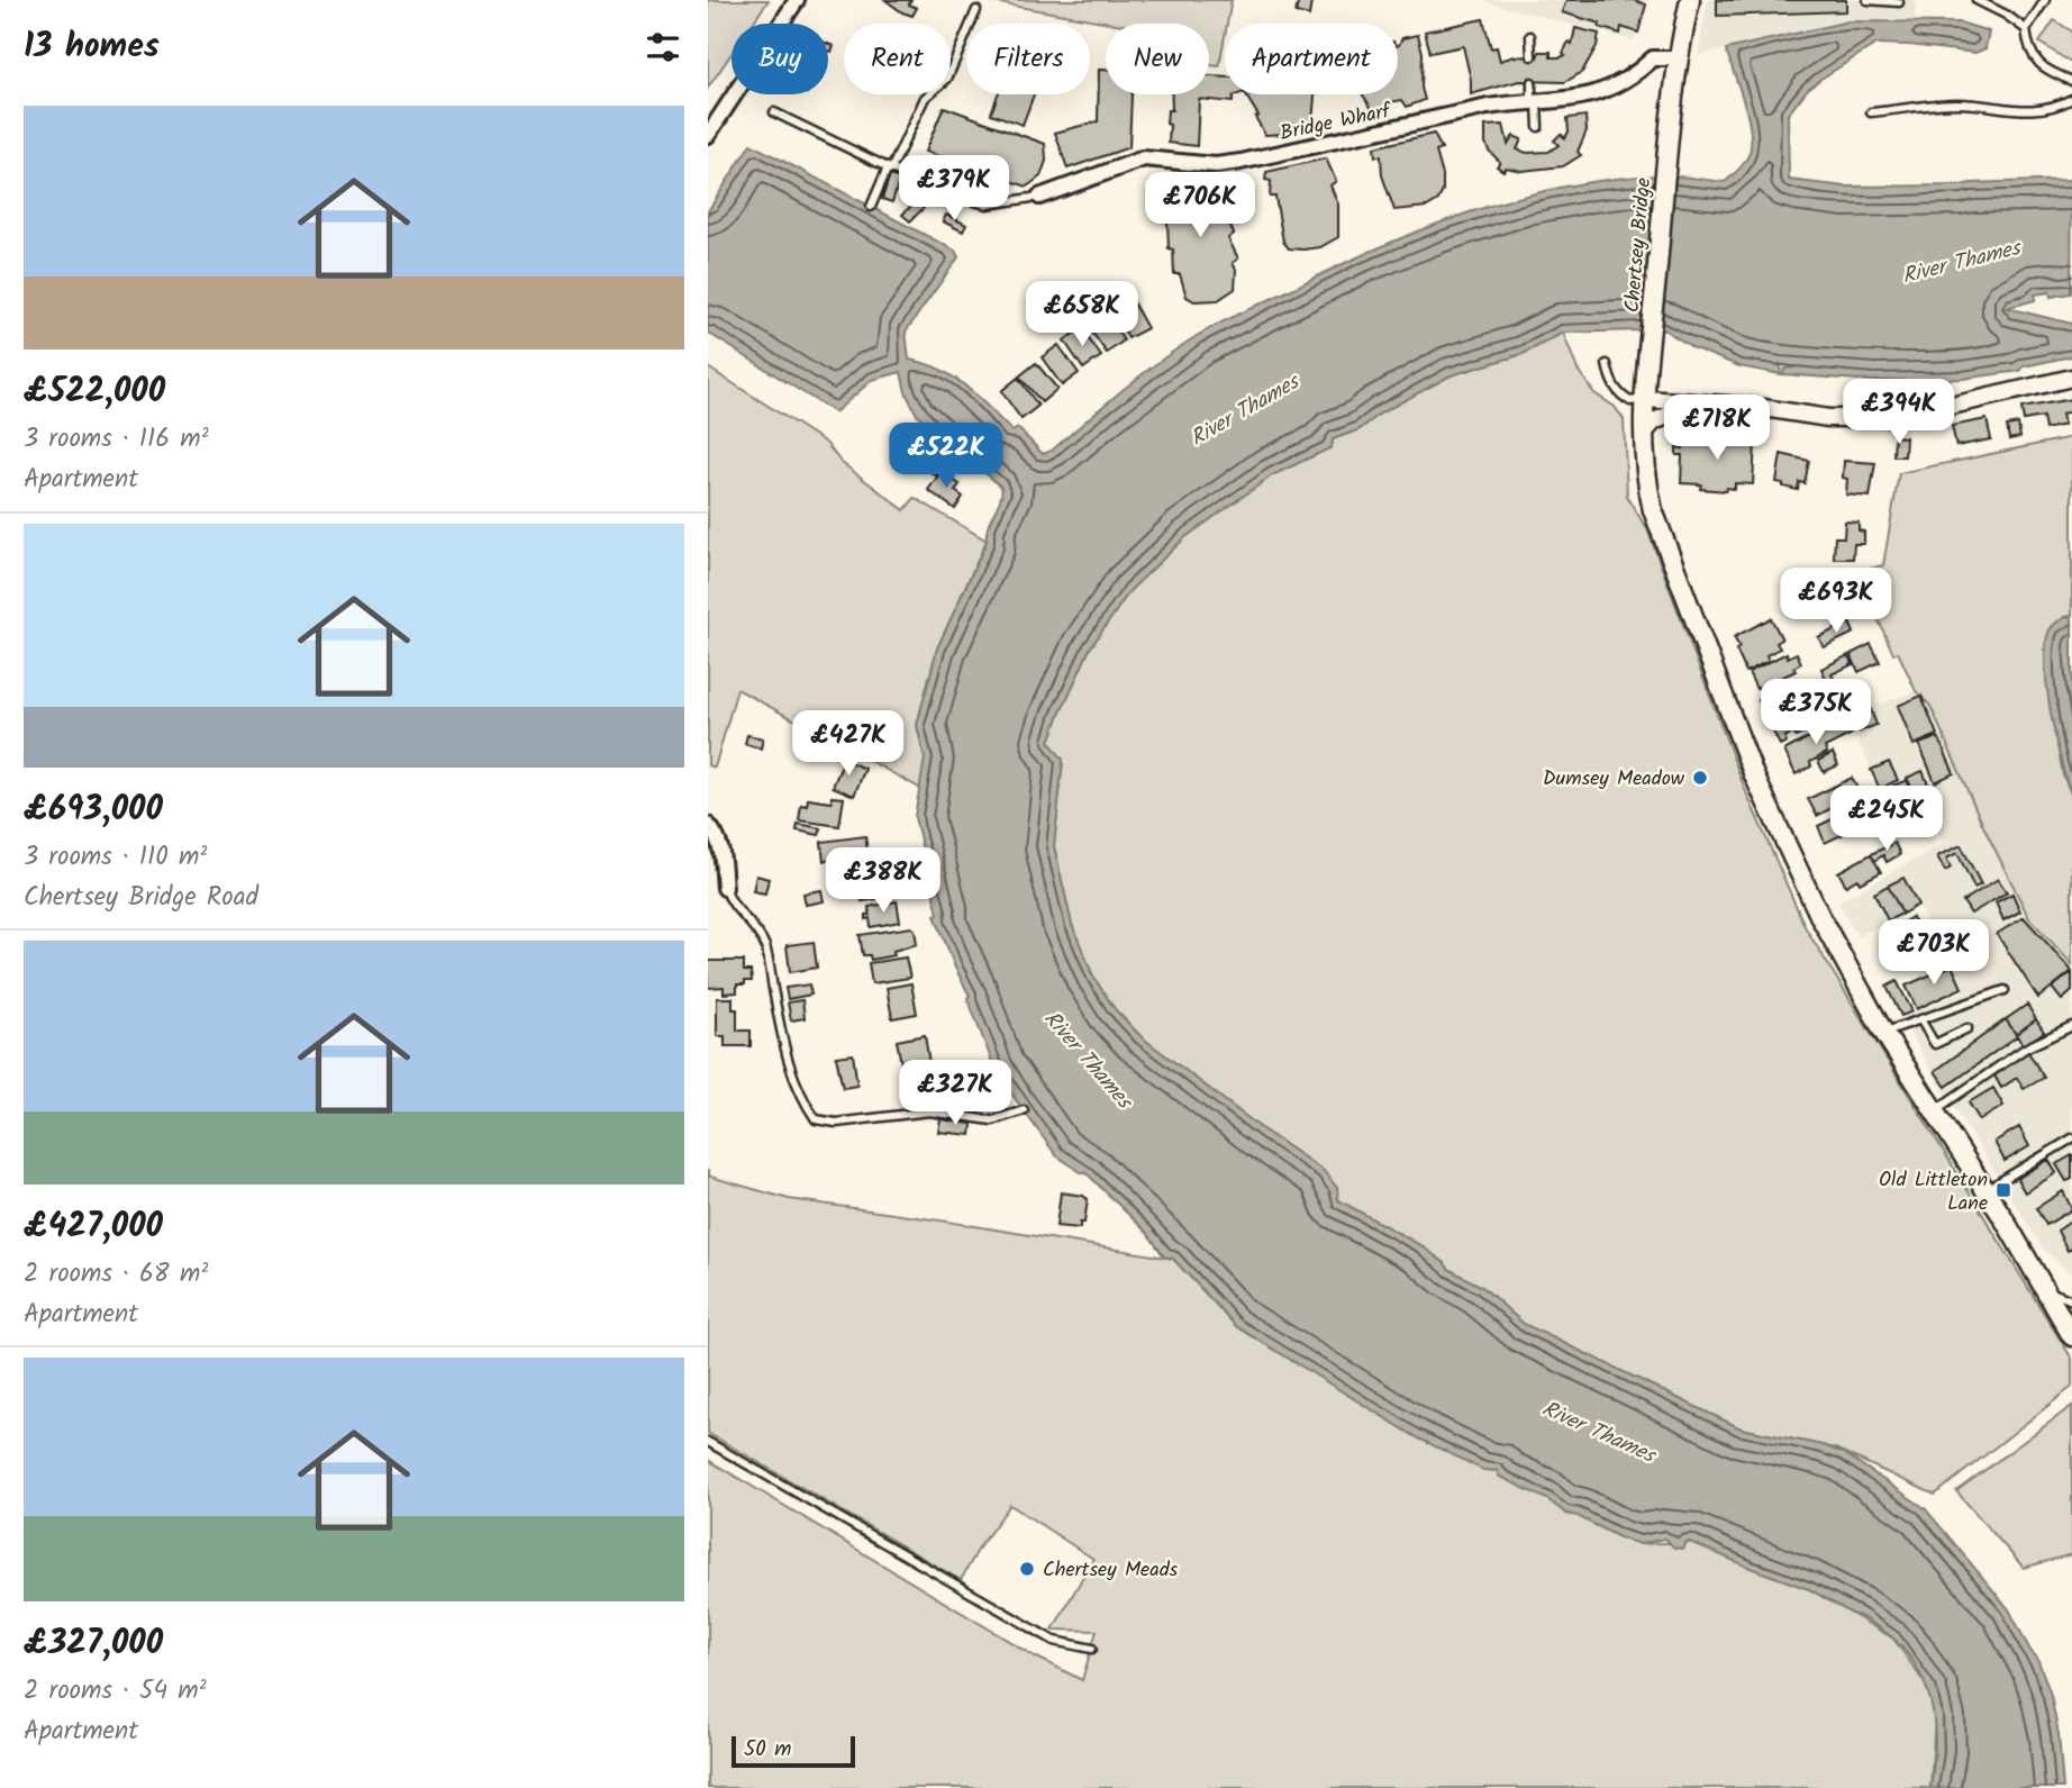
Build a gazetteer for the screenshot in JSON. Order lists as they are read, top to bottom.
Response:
{
  "streets": {
    "main road": ["Chertsey Bridge"],
    "street": ["Bridge Wharf"]
  },
  "crossings": [
    ["Bridge Wharf", "Chertsey Bridge"]
  ],
  "water": ["River Thames"],
  "places": {
    "other": ["Dumsey Meadow", "Chertsey Meads"],
    "transit": ["Old Littleton Lane"]
  },
  "scale_bar": "50 m",
  "page": {
    "heading": "13 homes",
    "chip": [
      "Buy",
      "Rent",
      "Filters",
      "New",
      "Apartment"
    ],
    "list": [
      {
        "name": "£522,000",
        "note": "3 rooms · 116 m² · Apartment"
      },
      {
        "name": "£693,000",
        "note": "3 rooms · 110 m² · Chertsey Bridge Road"
      },
      {
        "name": "£427,000",
        "note": "2 rooms · 68 m² · Apartment"
      },
      {
        "name": "£327,000",
        "note": "2 rooms · 54 m² · Apartment"
      }
    ],
    "price": [
      "£379K",
      "£706K",
      "£658K",
      "£394K",
      "£718K",
      "£522K",
      "£693K",
      "£375K",
      "£427K",
      "£245K",
      "£388K",
      "£703K",
      "£327K"
    ],
    "scale": "50 m"
  }
}
